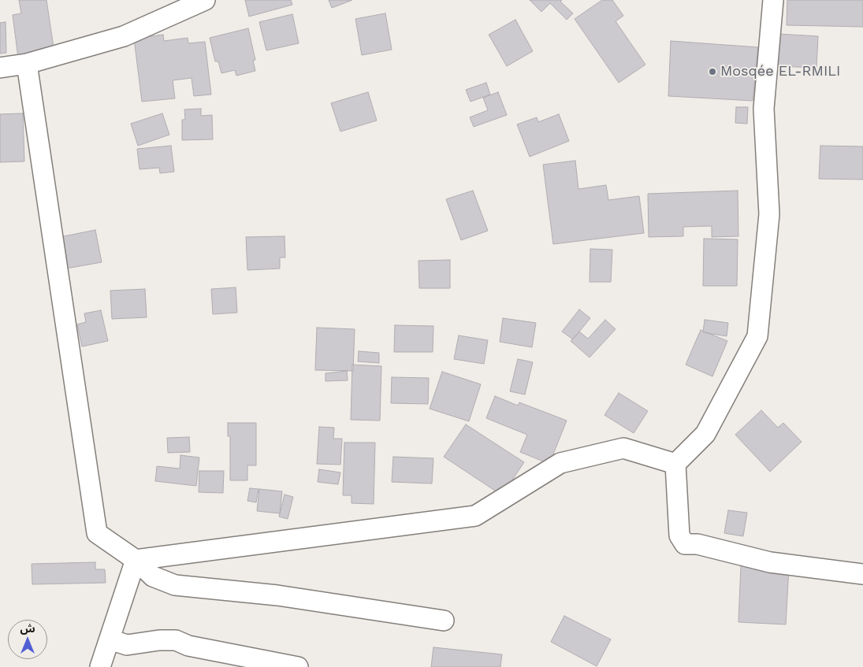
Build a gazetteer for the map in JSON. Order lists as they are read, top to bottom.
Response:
{
  "places": ["Mosqée EL-RMILI"],
  "north": "top"
}
